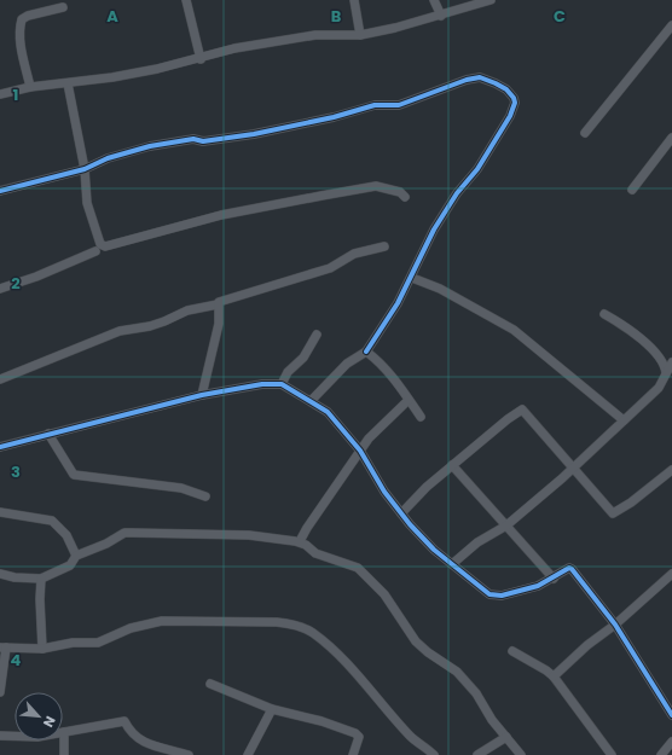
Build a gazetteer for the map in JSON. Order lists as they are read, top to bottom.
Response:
{
  "north": "bottom right",
  "grid": {
    "columns": ["A", "B", "C"],
    "rows": [
      "1",
      "2",
      "3",
      "4"
    ]
  }
}
